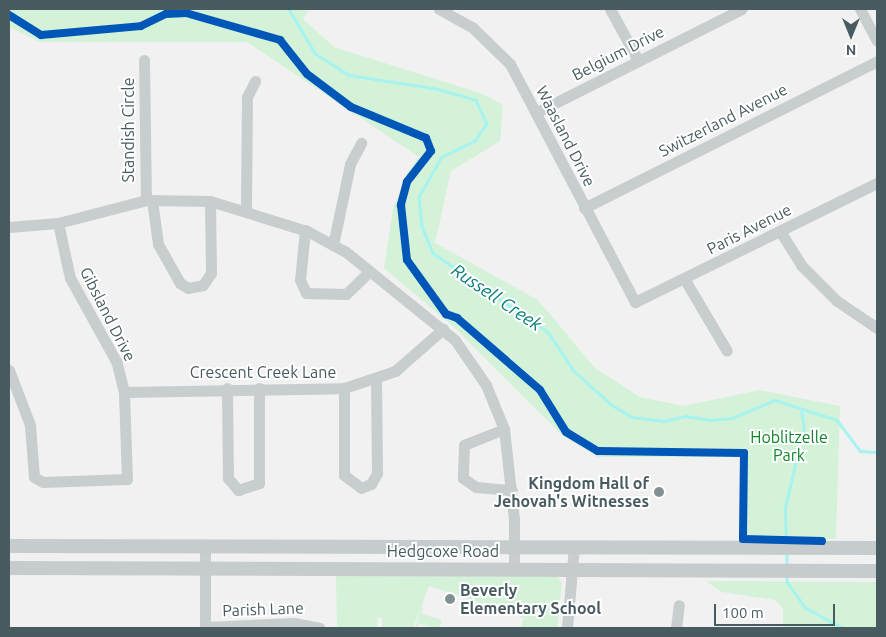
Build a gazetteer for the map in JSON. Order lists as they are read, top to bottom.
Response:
{
  "streets": {
    "main road": ["Hedgcoxe Road"],
    "street": [
      "Belgium Drive",
      "Switzerland Avenue",
      "Standish Circle",
      "Waasland Drive",
      "Paris Avenue",
      "Gibsland Drive",
      "Crescent Creek Lane",
      "Parish Lane"
    ]
  },
  "crossings": [
    ["Belgium Drive", "Waasland Drive"],
    ["Switzerland Avenue", "Waasland Drive"],
    ["Waasland Drive", "Paris Avenue"],
    ["Gibsland Drive", "Crescent Creek Lane"]
  ],
  "water": ["Russell Creek"],
  "parks": ["Hoblitzelle Park"],
  "places": ["Kingdom Hall of Jehovah's Witnesses", "Beverly Elementary School"],
  "scale_bar": "100 m",
  "north": "bottom"
}
